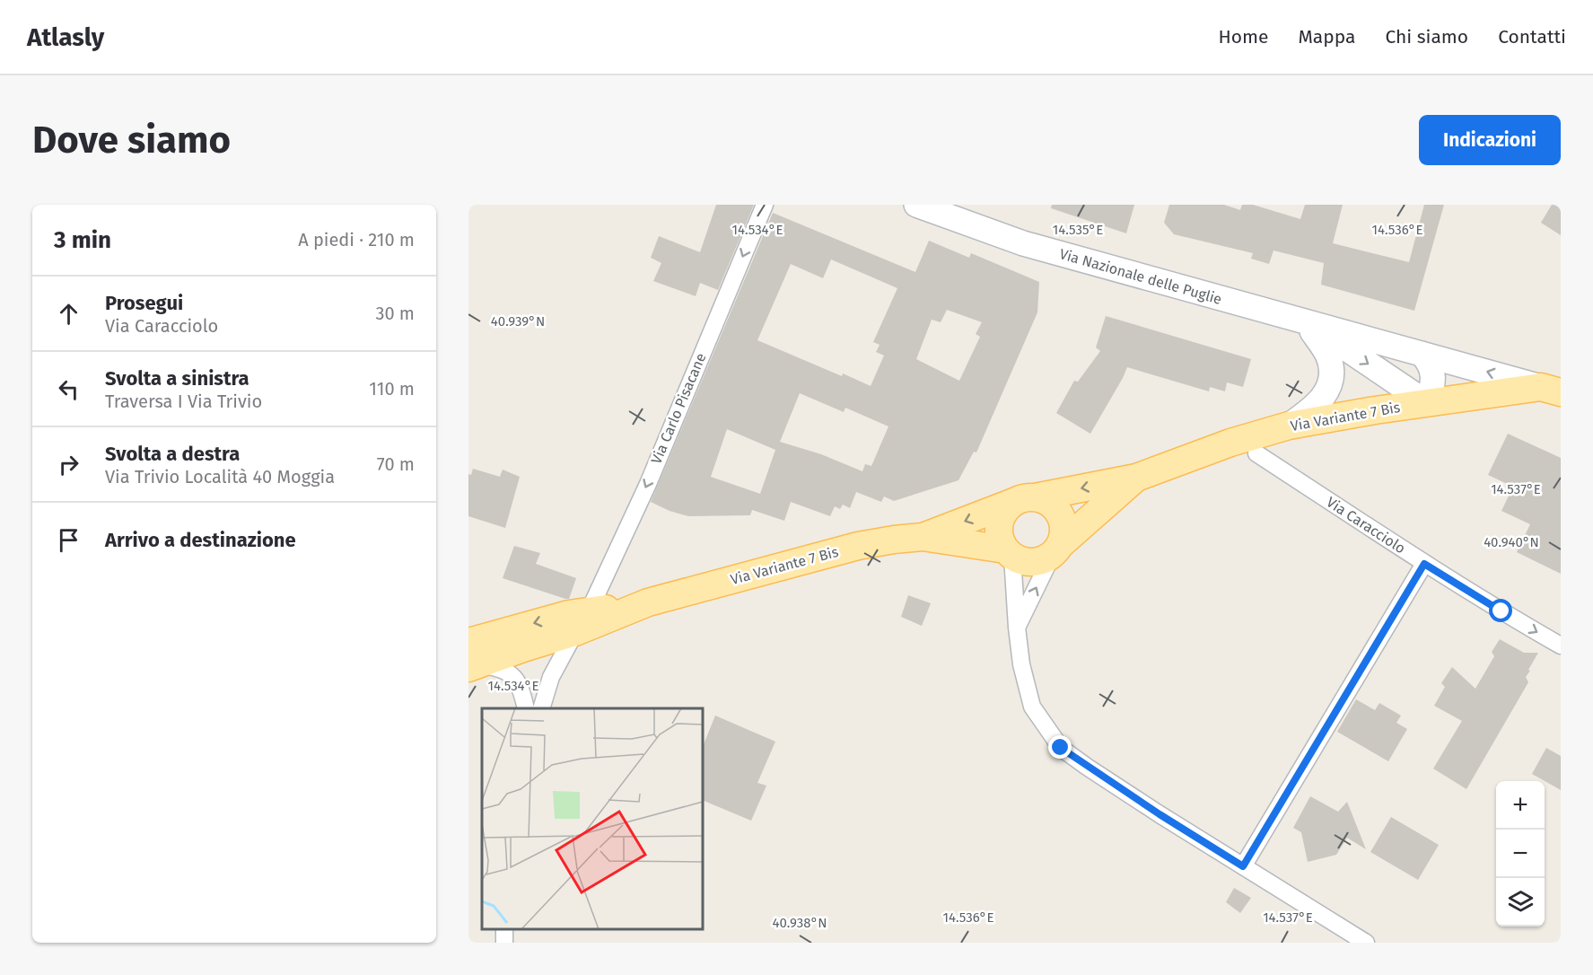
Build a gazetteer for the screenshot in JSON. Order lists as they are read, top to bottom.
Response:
{
  "streets": {
    "main road": ["Via Nazionale delle Puglie", "Via Variante 7 Bis"],
    "street": ["Via Carlo Pisacane", "Via Caracciolo"]
  },
  "crossings": [
    ["Via Nazionale delle Puglie", "Via Variante 7 Bis"],
    ["Via Carlo Pisacane", "Via Variante 7 Bis"]
  ],
  "one_way": ["Via Carlo Pisacane", "Via Caracciolo"],
  "page": {
    "header": "Atlasly",
    "nav": [
      "Home",
      "Mappa",
      "Chi siamo",
      "Contatti"
    ],
    "buttons": "Indicazioni",
    "title": "Dove siamo",
    "heading": ["3 min", "A piedi · 210 m"],
    "list": [
      ["Prosegui", "Via Caracciolo", "30 m"],
      ["Svolta a sinistra", "Traversa I Via Trivio", "110 m"],
      ["Svolta a destra", "Via Trivio Località 40 Moggia", "70 m"],
      "Arrivo a destinazione"
    ],
    "map_buttons": ["+", "−"]
  },
  "coordinates": [
    "14.534°E",
    "14.535°E",
    "14.536°E",
    "40.939°N",
    "14.537°E",
    "40.940°N",
    "40.938°N"
  ]
}
